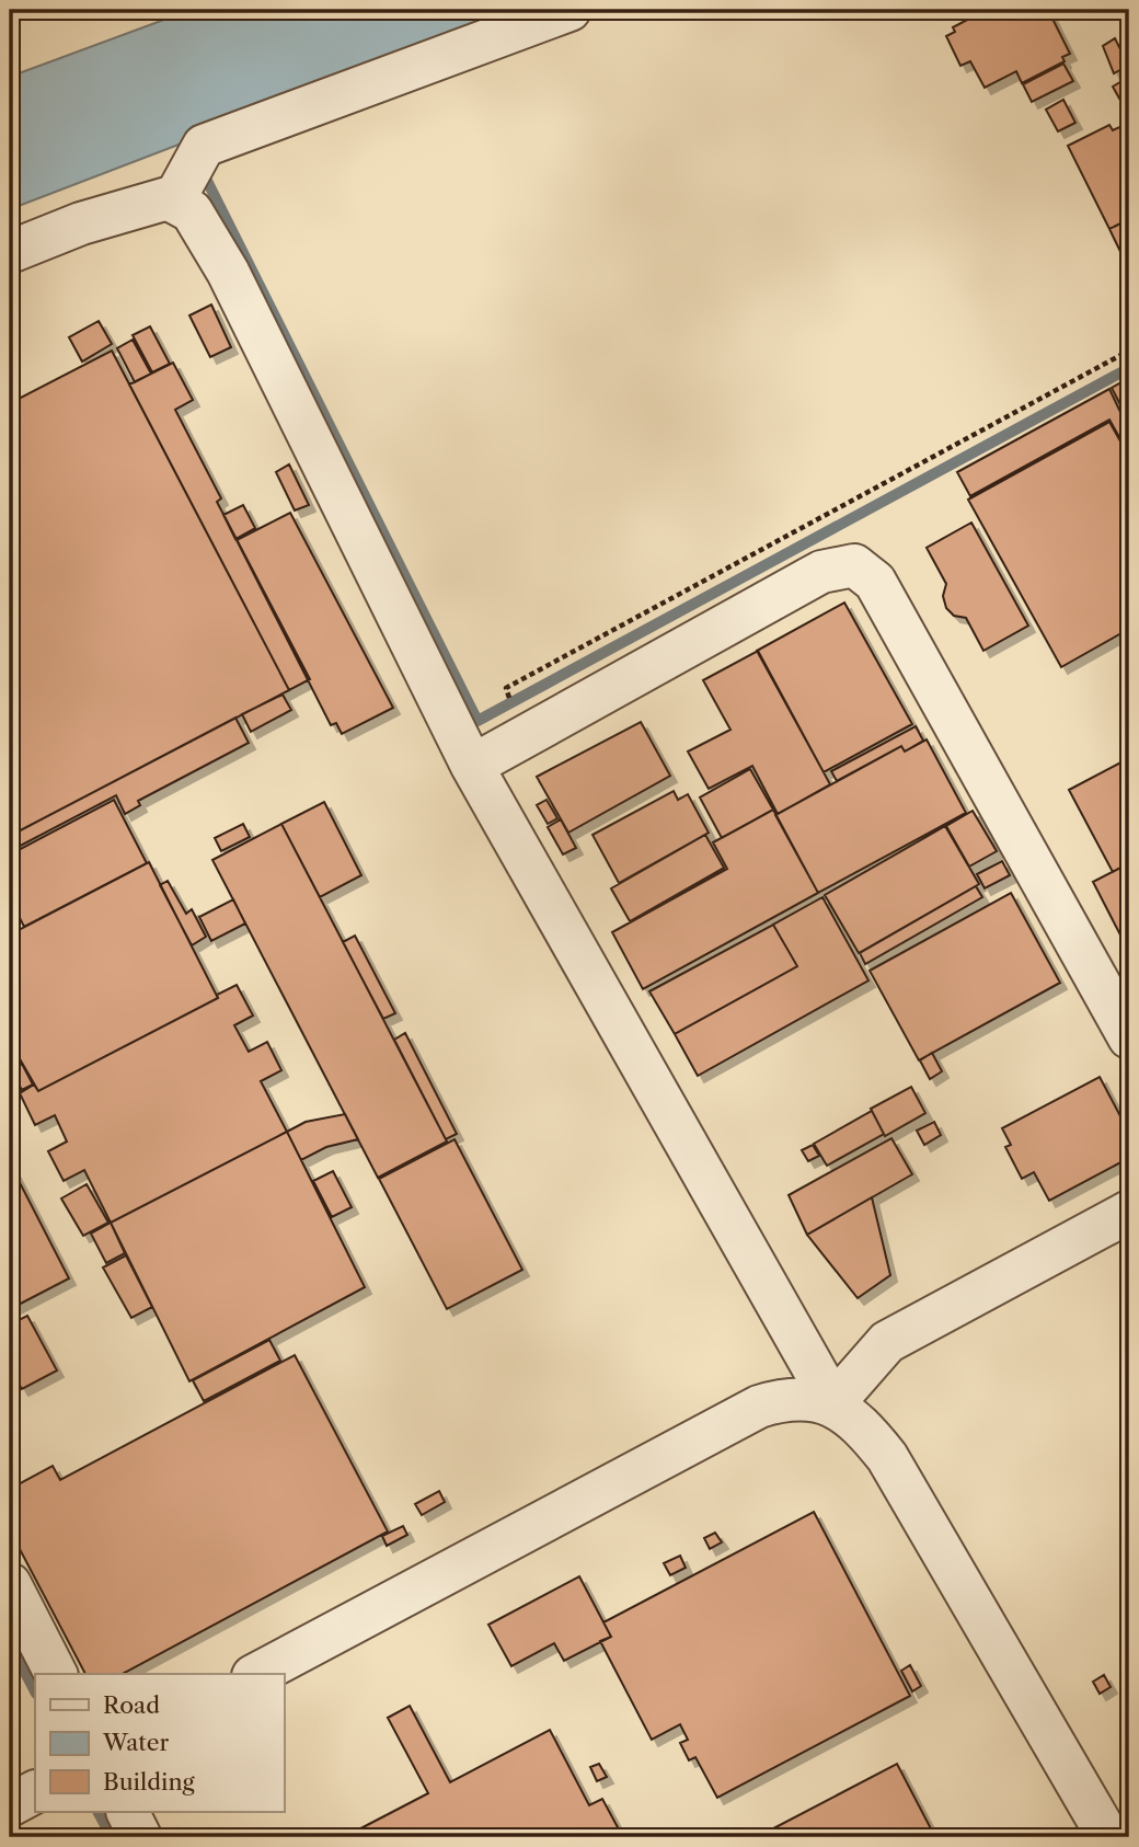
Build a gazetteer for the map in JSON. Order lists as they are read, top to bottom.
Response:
{
  "legend": ["Road", "Water", "Building"]
}
